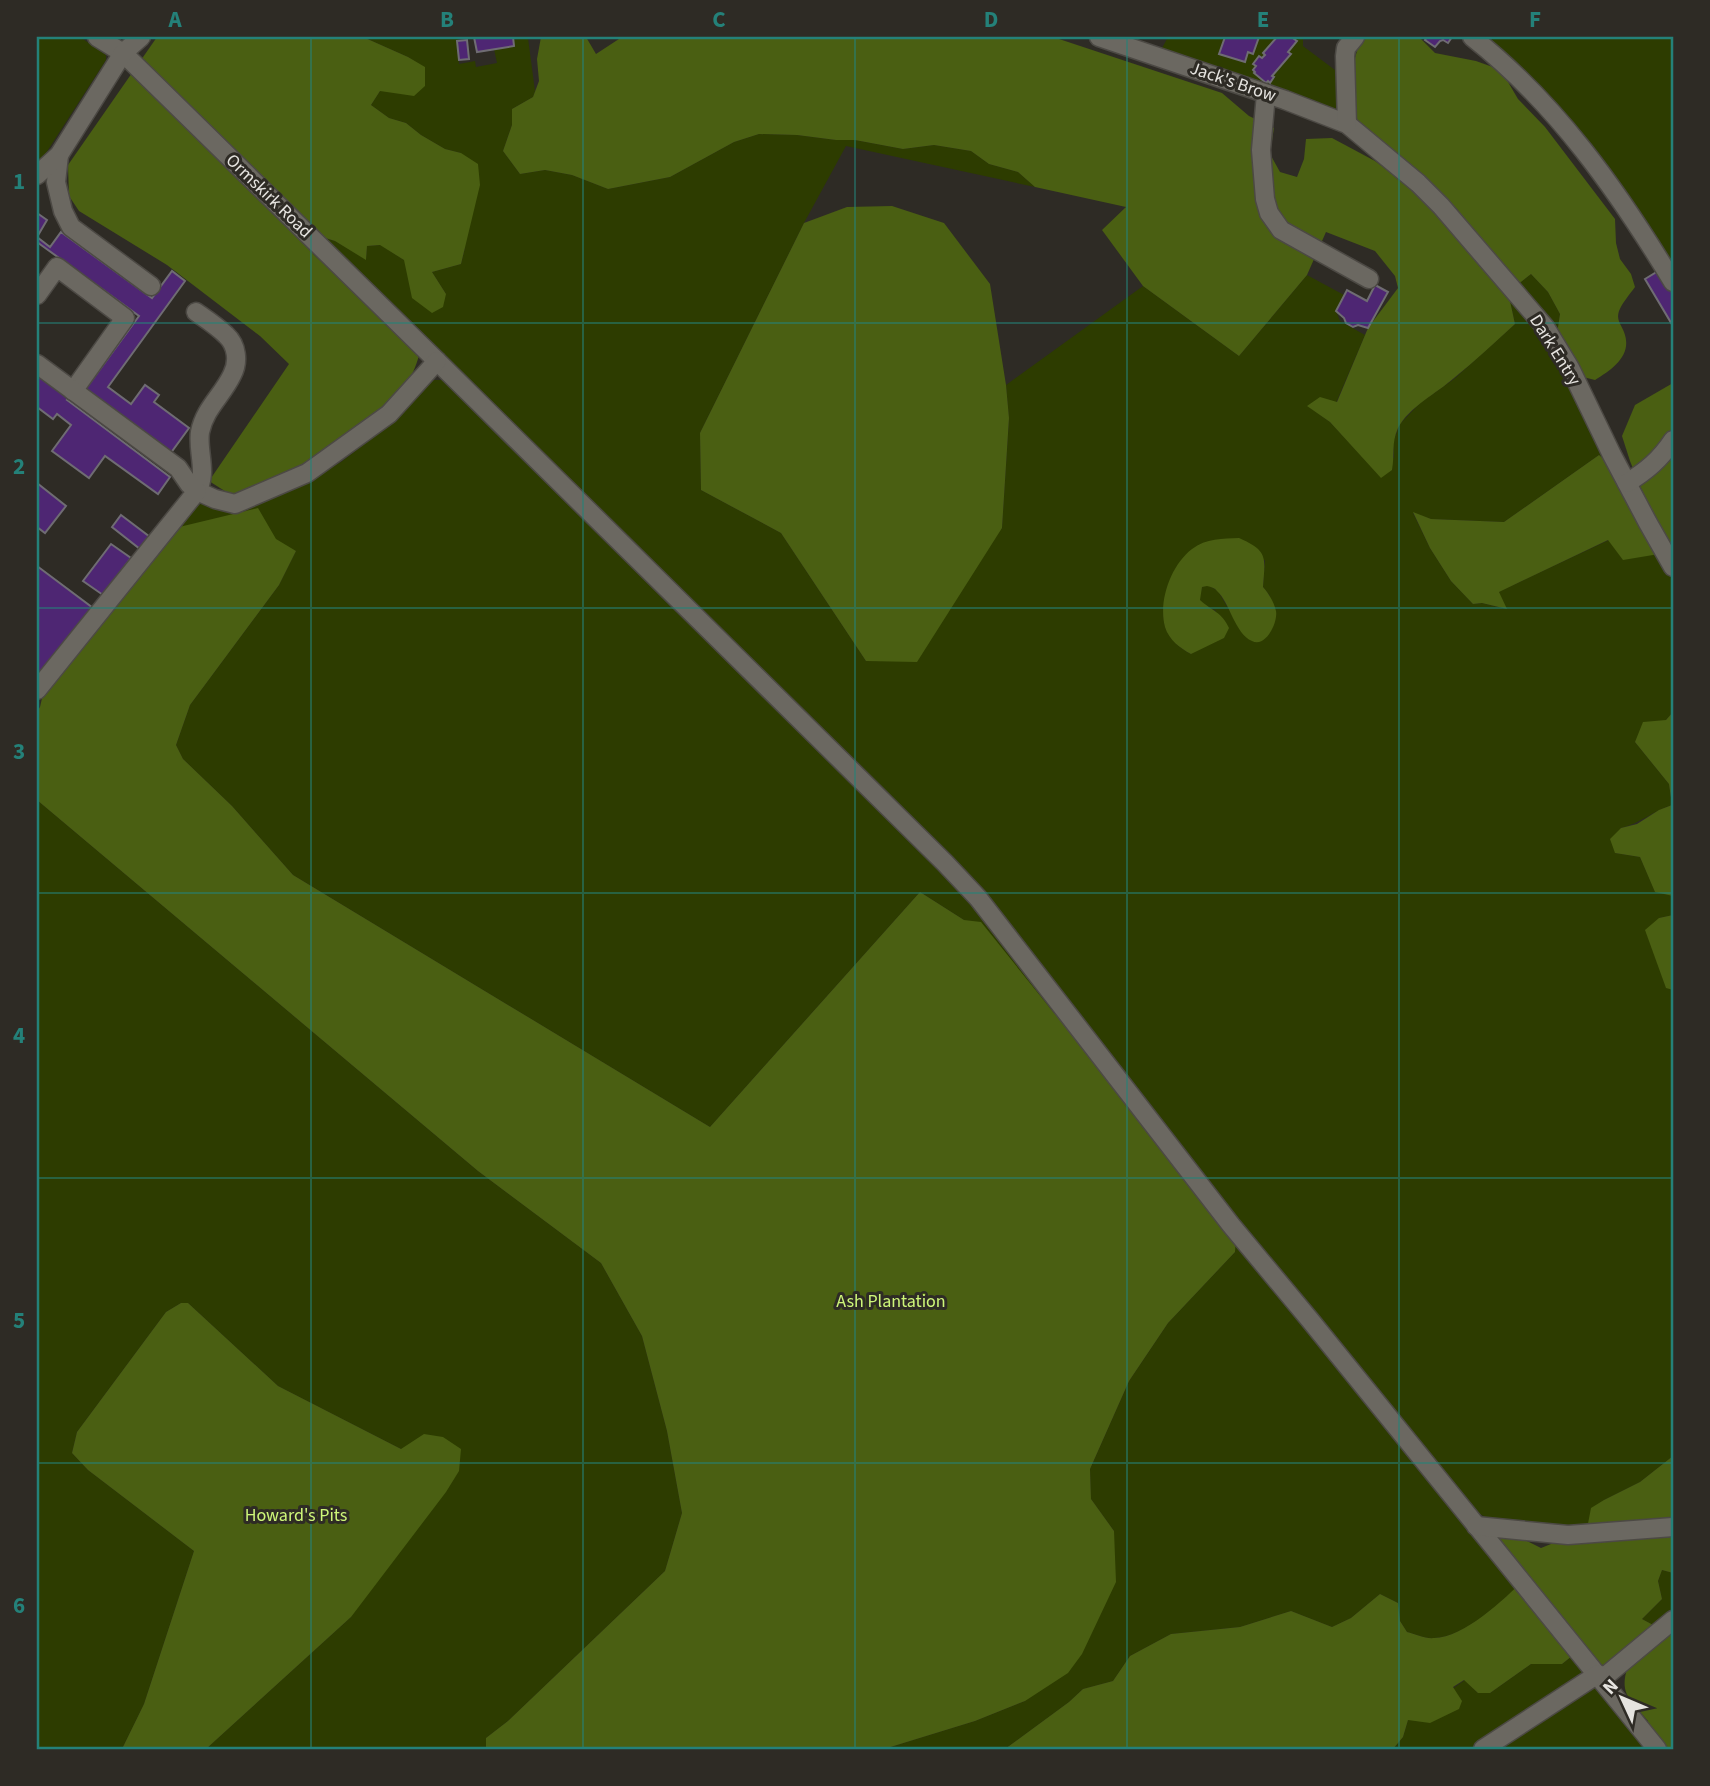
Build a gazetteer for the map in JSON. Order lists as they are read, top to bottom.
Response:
{
  "streets": {
    "street": ["Jack's Brow", "Ormskirk Road", "Dark Entry"]
  },
  "crossings": [
    ["Jack's Brow", "Dark Entry"]
  ],
  "parks": ["Ash Plantation", "Howard's Pits"],
  "north": "top left",
  "grid": {
    "columns": [
      "A",
      "B",
      "C",
      "D",
      "E",
      "F"
    ],
    "rows": [
      "1",
      "2",
      "3",
      "4",
      "5",
      "6"
    ]
  }
}
